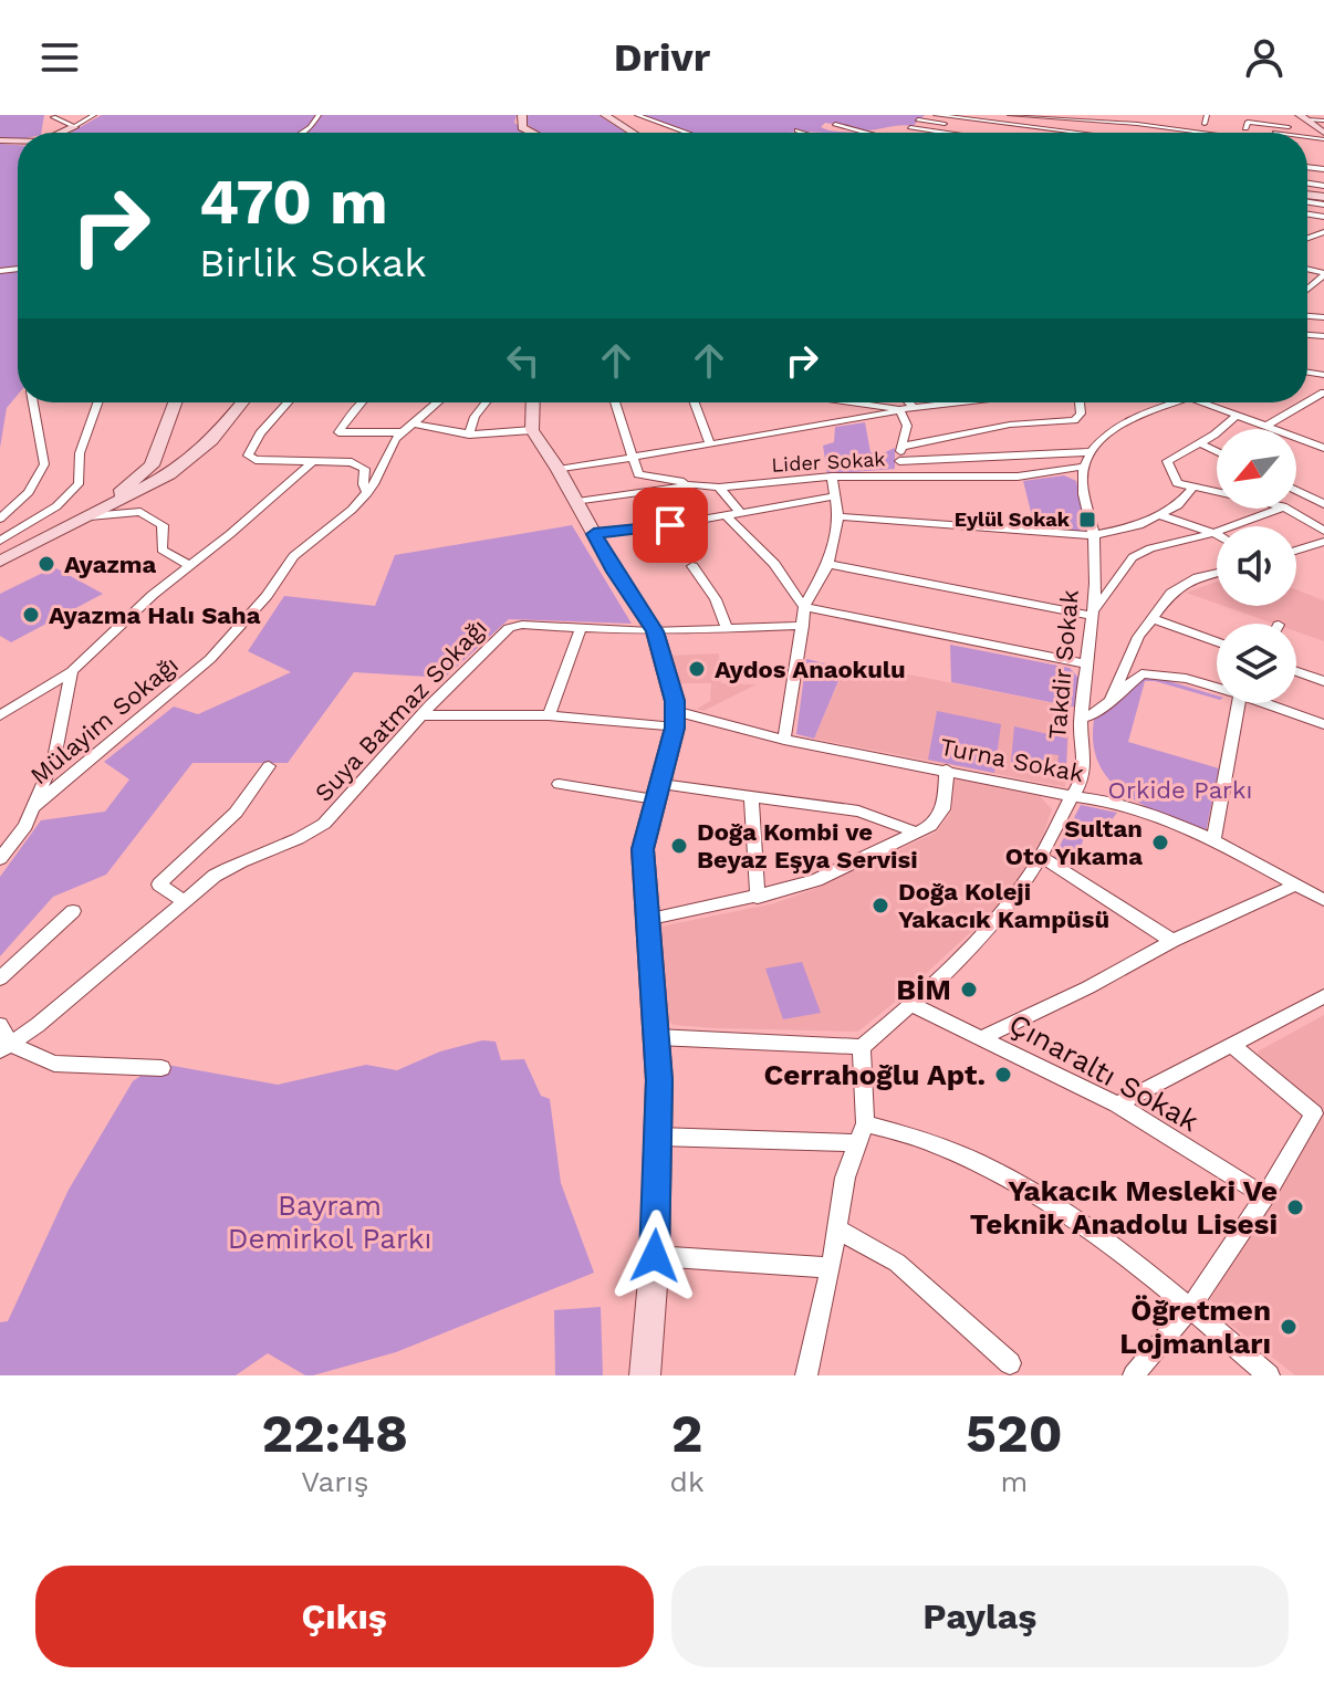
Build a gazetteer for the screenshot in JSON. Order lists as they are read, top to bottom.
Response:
{
  "streets": {
    "street": [
      "Lider Sokak",
      "Takdir Sokak",
      "Suya Batmaz Sokağı",
      "Mülayim Sokağı",
      "Turna Sokak",
      "Çınaraltı Sokak"
    ]
  },
  "crossings": [
    ["Lider Sokak", "Takdir Sokak"],
    ["Takdir Sokak", "Turna Sokak"],
    ["Takdir Sokak", "Çınaraltı Sokak"],
    ["Suya Batmaz Sokağı", "Turna Sokak"]
  ],
  "parks": ["Orkide Parkı", "Bayram Demirkol Parkı"],
  "places": {
    "transit": ["Eylül Sokak"],
    "other": [
      "Ayazma",
      "Ayazma Halı Saha",
      "Aydos Anaokulu",
      "Sultan Oto Yıkama",
      "Doğa Kombi ve Beyaz Eşya Servisi",
      "Doğa Koleji Yakacık Kampüsü",
      "BİM",
      "Cerrahoğlu Apt.",
      "Yakacık Mesleki Ve Teknik Anadolu Lisesi",
      "Öğretmen Lojmanları"
    ]
  },
  "north": "bottom left",
  "page": {
    "header": "Drivr",
    "turn": ["470 m", "Birlik Sokak"],
    "eta": [
      "22:48",
      "Varış",
      "2",
      "dk",
      "520",
      "m"
    ],
    "buttons": ["Çıkış", "Paylaş"]
  }
}
